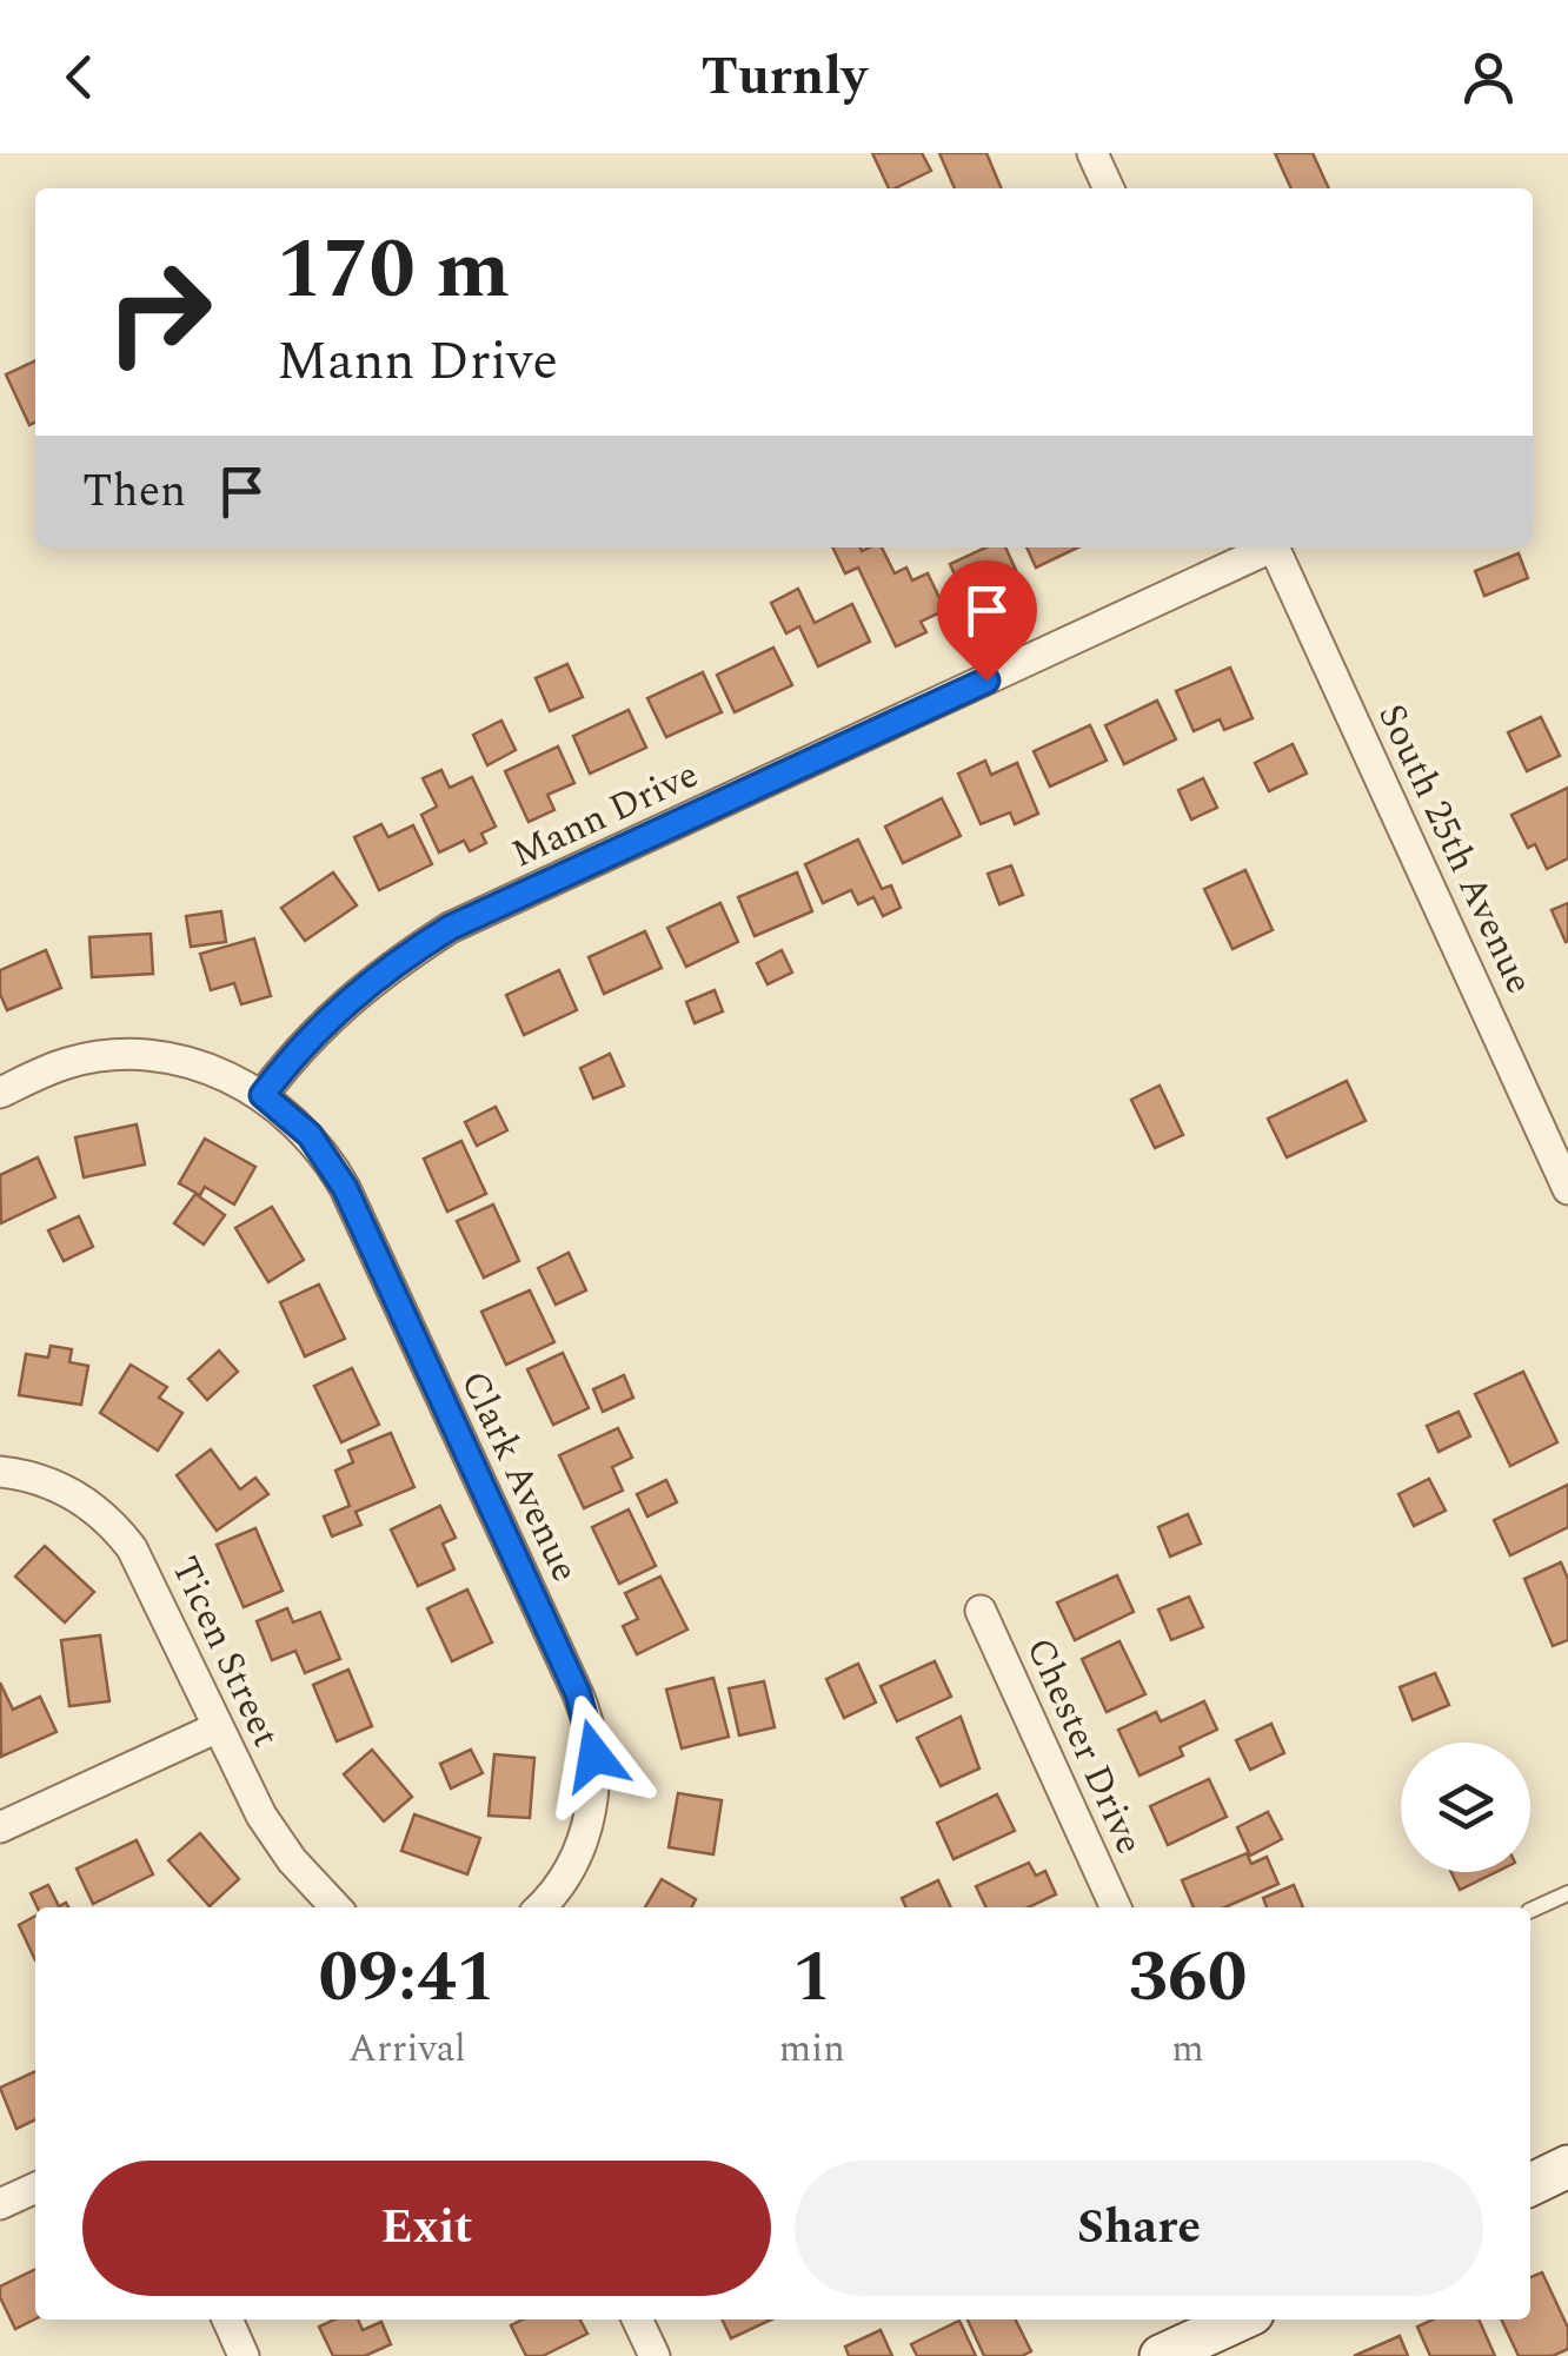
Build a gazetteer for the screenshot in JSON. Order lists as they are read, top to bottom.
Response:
{
  "streets": {
    "street": [
      "Mann Drive",
      "South 25th Avenue",
      "Clark Avenue",
      "Ticen Street",
      "Chester Drive"
    ]
  },
  "crossings": [
    ["Mann Drive", "Clark Avenue"]
  ],
  "page": {
    "header": "Turnly",
    "turn": ["170 m", "Mann Drive"],
    "then": "Then",
    "eta": [
      "09:41",
      "Arrival",
      "1",
      "min",
      "360",
      "m"
    ],
    "buttons": ["Exit", "Share"]
  }
}
